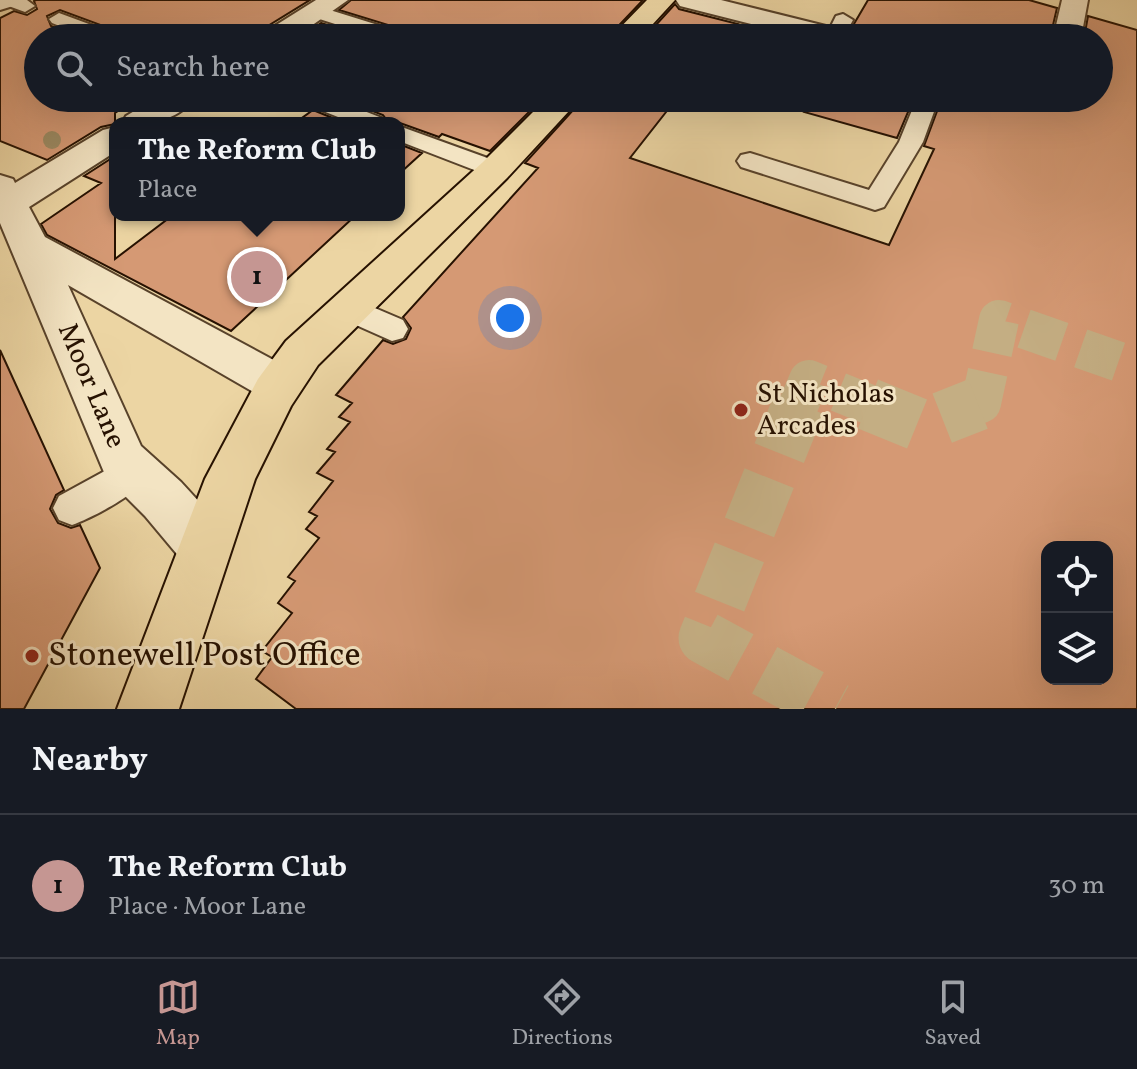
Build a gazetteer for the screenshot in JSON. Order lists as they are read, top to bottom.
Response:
{
  "streets": {
    "street": ["Moor Lane"]
  },
  "places": ["St Nicholas Arcades", "Stonewell Post Office"],
  "page": {
    "search": "Search here",
    "popup": ["The Reform Club", "Place"],
    "pins": "1",
    "heading": "Nearby",
    "list": [
      {
        "mark": "1",
        "name": "The Reform Club",
        "note": "Place · Moor Lane",
        "value": "30 m"
      }
    ],
    "nav": ["Map", "Directions", "Saved"]
  }
}
